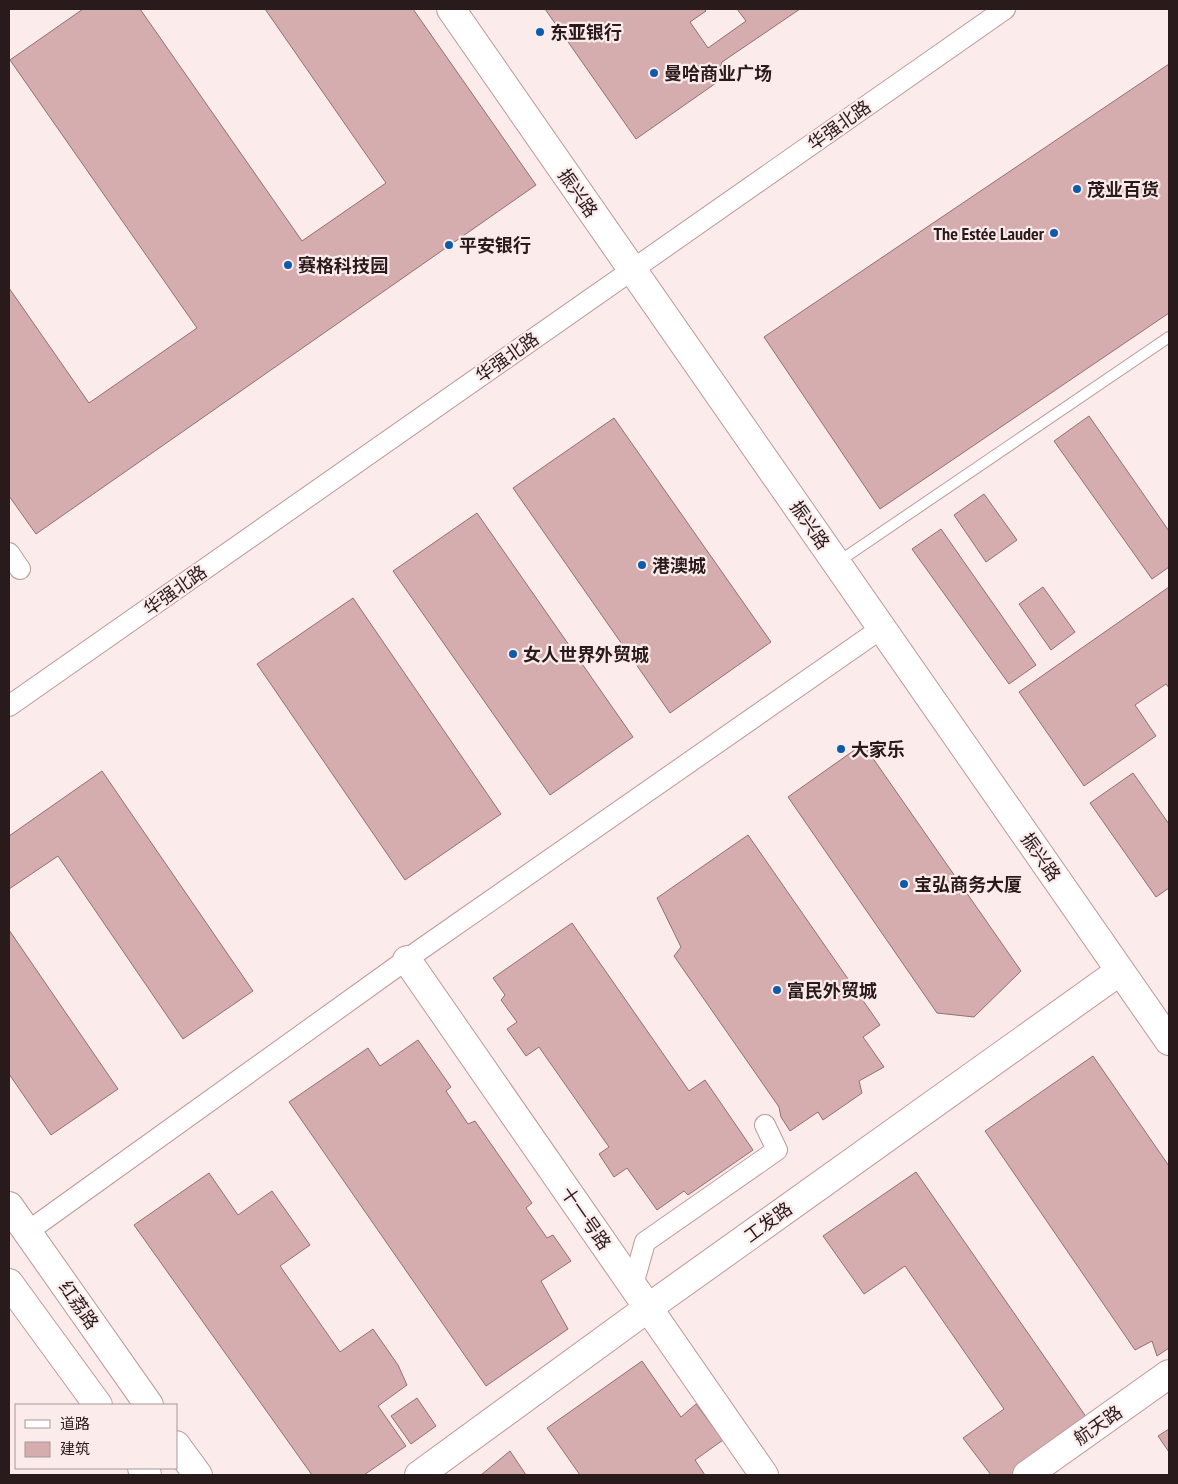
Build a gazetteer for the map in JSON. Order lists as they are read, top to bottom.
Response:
{
  "streets": {
    "street": [
      "华强北路",
      "振兴路",
      "十一号路",
      "工发路",
      "红荔路",
      "航天路"
    ]
  },
  "crossings": [
    ["华强北路", "振兴路"],
    ["振兴路", "工发路"],
    ["十一号路", "工发路"]
  ],
  "places": [
    "东亚银行",
    "曼哈商业广场",
    "茂业百货",
    "The Estée Lauder",
    "平安银行",
    "赛格科技园",
    "港澳城",
    "女人世界外贸城",
    "大家乐",
    "宝弘商务大厦",
    "富民外贸城"
  ],
  "legend": ["道路", "建筑"]
}
